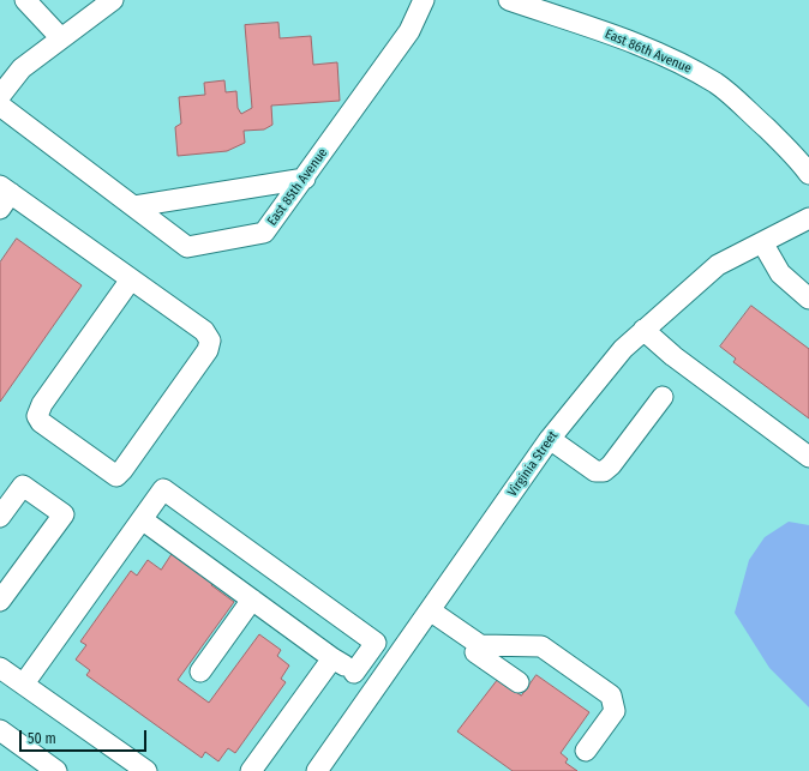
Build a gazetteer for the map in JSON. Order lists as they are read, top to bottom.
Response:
{
  "streets": {
    "street": ["East 86th Avenue", "East 85th Avenue", "Virginia Street"]
  },
  "scale_bar": "50 m"
}
